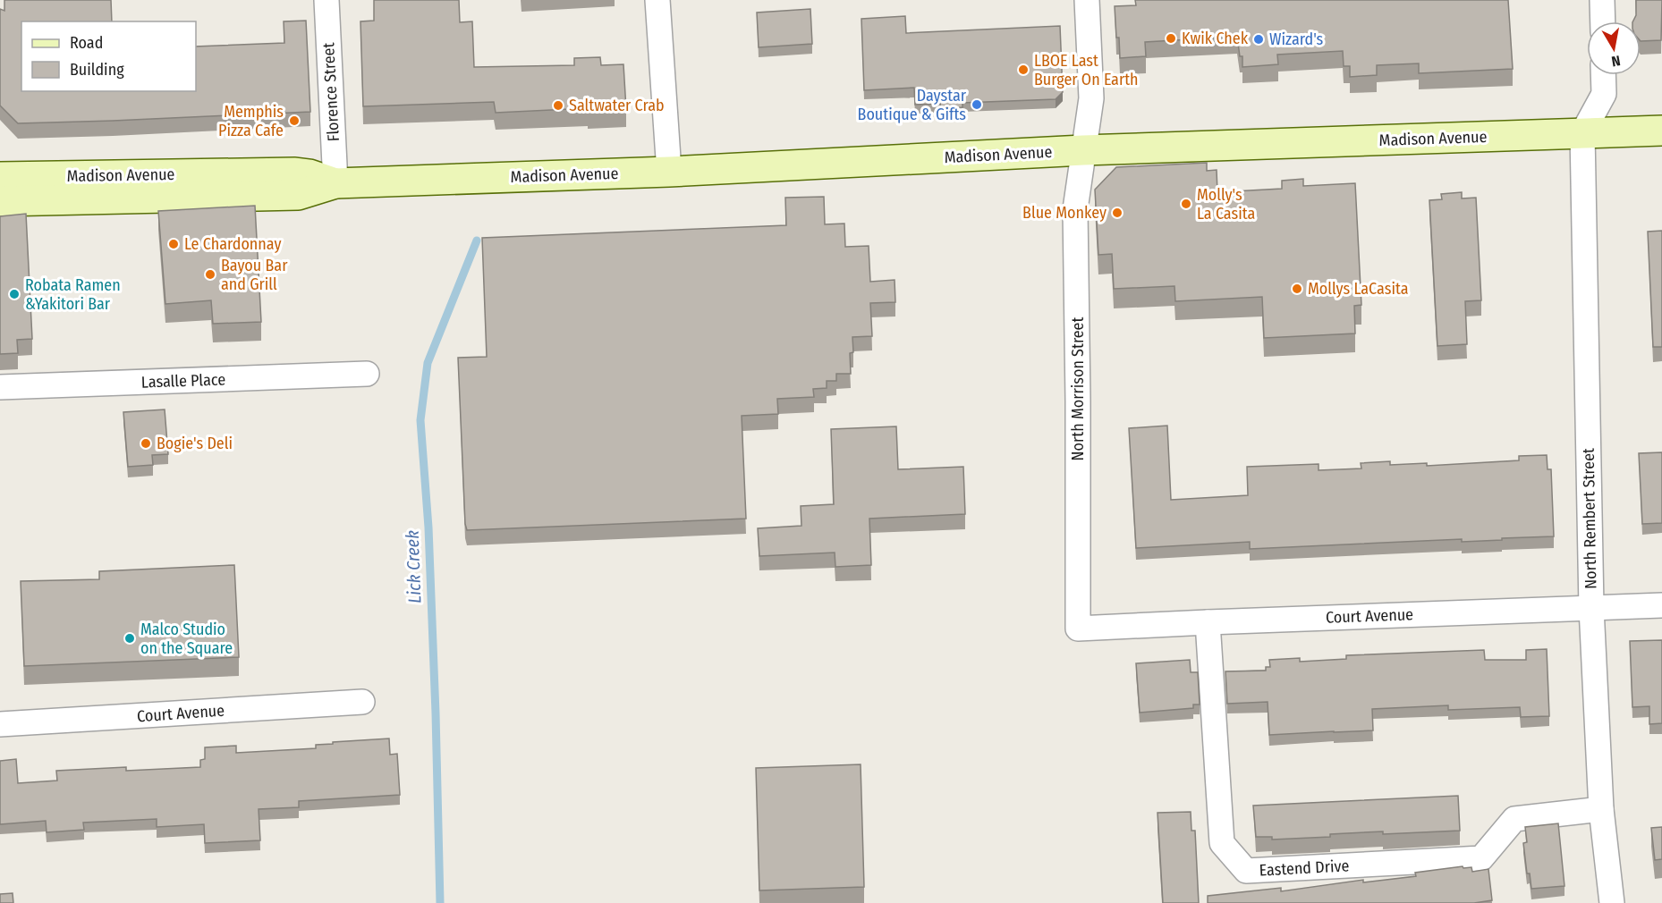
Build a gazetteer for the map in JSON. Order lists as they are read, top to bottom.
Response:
{
  "streets": {
    "street": [
      "Florence Street",
      "Madison Avenue",
      "Lasalle Place",
      "North Morrison Street",
      "North Rembert Street",
      "Court Avenue",
      "Eastend Drive"
    ]
  },
  "crossings": [
    ["Florence Street", "Madison Avenue"],
    ["Madison Avenue", "North Morrison Street"],
    ["Madison Avenue", "North Rembert Street"],
    ["North Morrison Street", "Court Avenue"],
    ["North Rembert Street", "Court Avenue"],
    ["North Rembert Street", "Eastend Drive"],
    ["Court Avenue", "Eastend Drive"]
  ],
  "water": ["Lick Creek"],
  "places": [
    "Kwik Chek",
    "Wizard's",
    "LBOE Last Burger On Earth",
    "Daystar Boutique & Gifts",
    "Saltwater Crab",
    "Memphis Pizza Cafe",
    "Molly's La Casita",
    "Blue Monkey",
    "Le Chardonnay",
    "Bayou Bar and Grill",
    "Mollys LaCasita",
    "Robata Ramen &Yakitori Bar",
    "Bogie's Deli",
    "Malco Studio on the Square"
  ],
  "legend": ["Road", "Building"],
  "north": "bottom"
}
